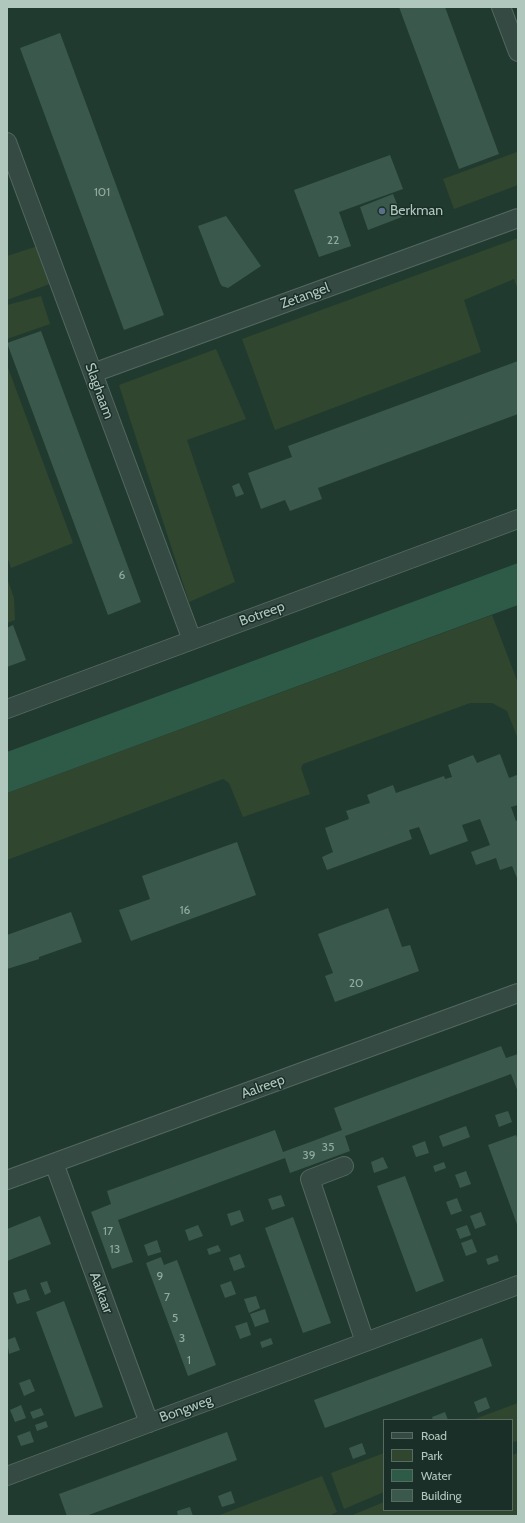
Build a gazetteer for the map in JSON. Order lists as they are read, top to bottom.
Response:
{
  "streets": {
    "street": [
      "Zetangel",
      "Slaghaam",
      "Botreep",
      "Aalreep",
      "Aalkaar",
      "Bongweg"
    ]
  },
  "crossings": [
    ["Zetangel", "Slaghaam"],
    ["Slaghaam", "Botreep"],
    ["Aalreep", "Aalkaar"],
    ["Aalkaar", "Bongweg"]
  ],
  "places": ["Berkman"],
  "house_numbers": [
    "101",
    "22",
    "6",
    "16",
    "20",
    "35",
    "39",
    "17",
    "13",
    "9",
    "7",
    "5",
    "3",
    "1"
  ],
  "legend": [
    "Road",
    "Park",
    "Water",
    "Building"
  ]
}
